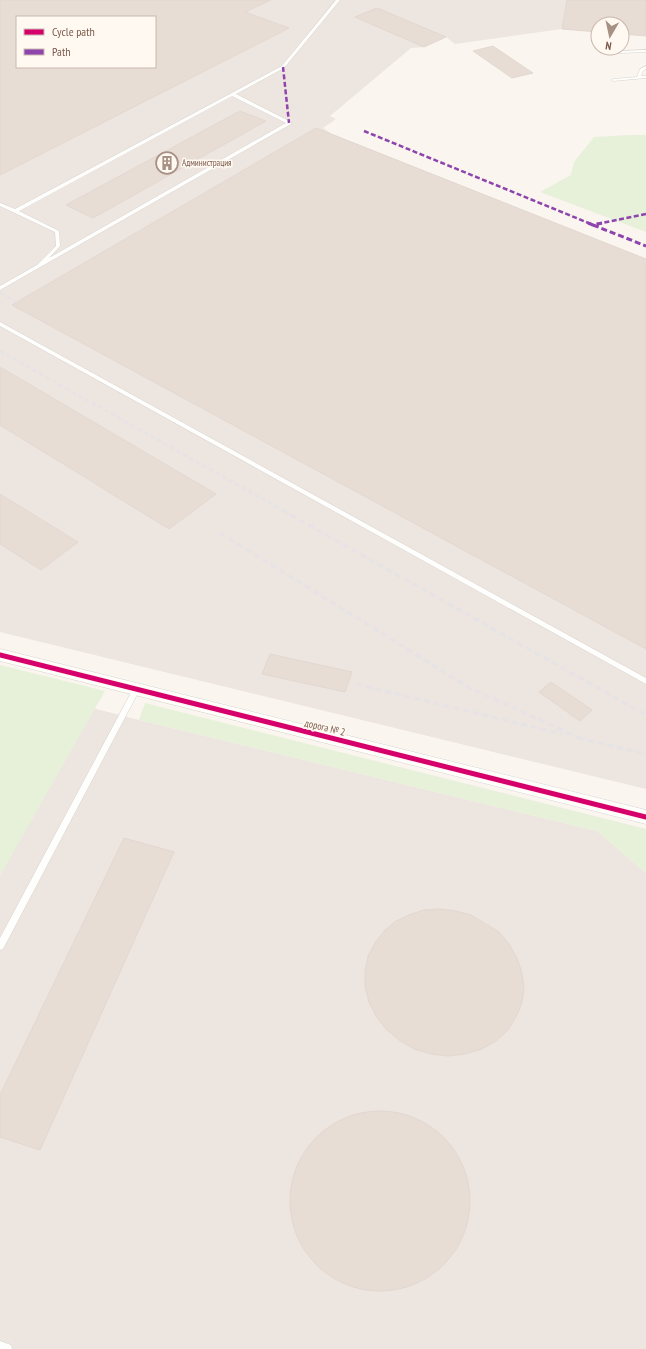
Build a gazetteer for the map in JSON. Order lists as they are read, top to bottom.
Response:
{
  "streets": {
    "street": ["дорога № 2"]
  },
  "places": {
    "building": ["Администрация"]
  },
  "legend": ["Cycle path", "Path"],
  "north": "bottom"
}
